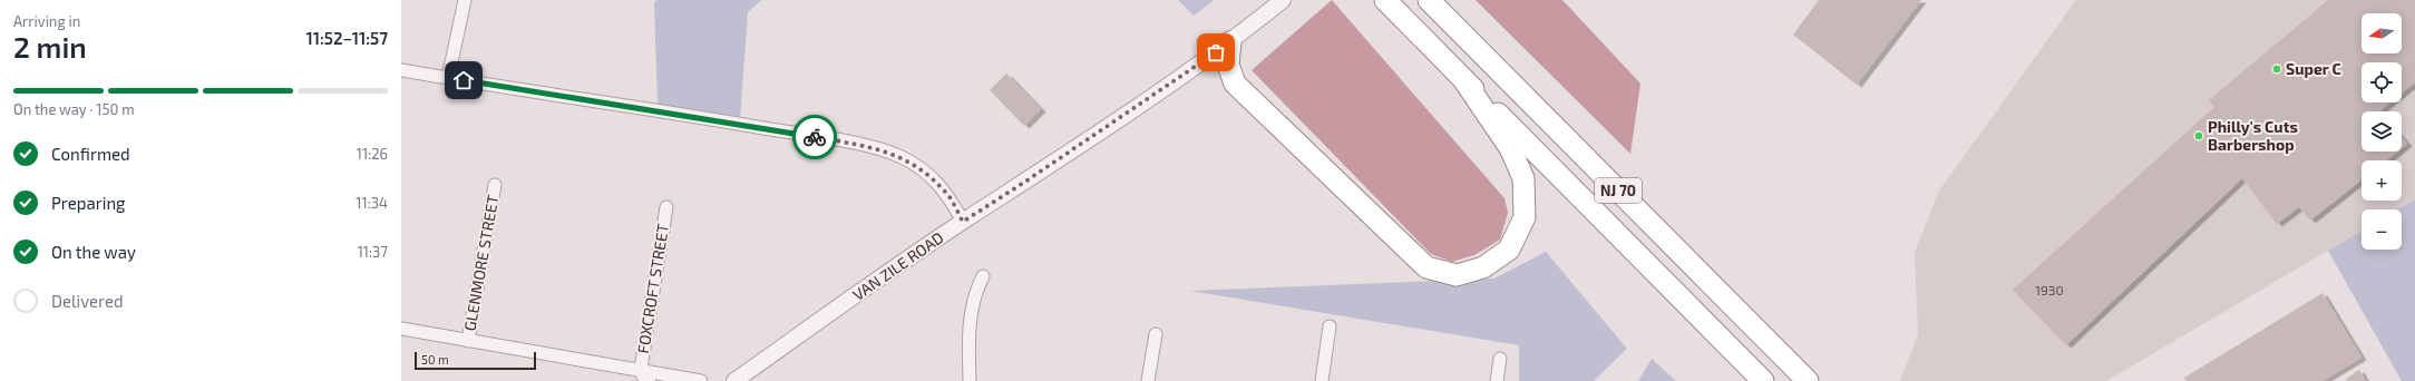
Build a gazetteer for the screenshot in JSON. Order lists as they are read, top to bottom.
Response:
{
  "streets": {
    "highway": ["NJ 70"],
    "street": ["GLENMORE STREET", "VAN ZILE ROAD", "FOXCROFT STREET"]
  },
  "places": ["Super C", "Philly's Cuts Barbershop"],
  "house_numbers": ["1930"],
  "scale_bar": "50 m",
  "north": "left",
  "page": {
    "heading": ["2 min", "Arriving in", "11:52–11:57"],
    "map_buttons": ["+", "−"],
    "bar": "On the way · 150 m",
    "list": [
      ["Confirmed", "11:26"],
      ["Preparing", "11:34"],
      ["On the way", "11:37"],
      "Delivered"
    ],
    "scale": "50 m"
  }
}
